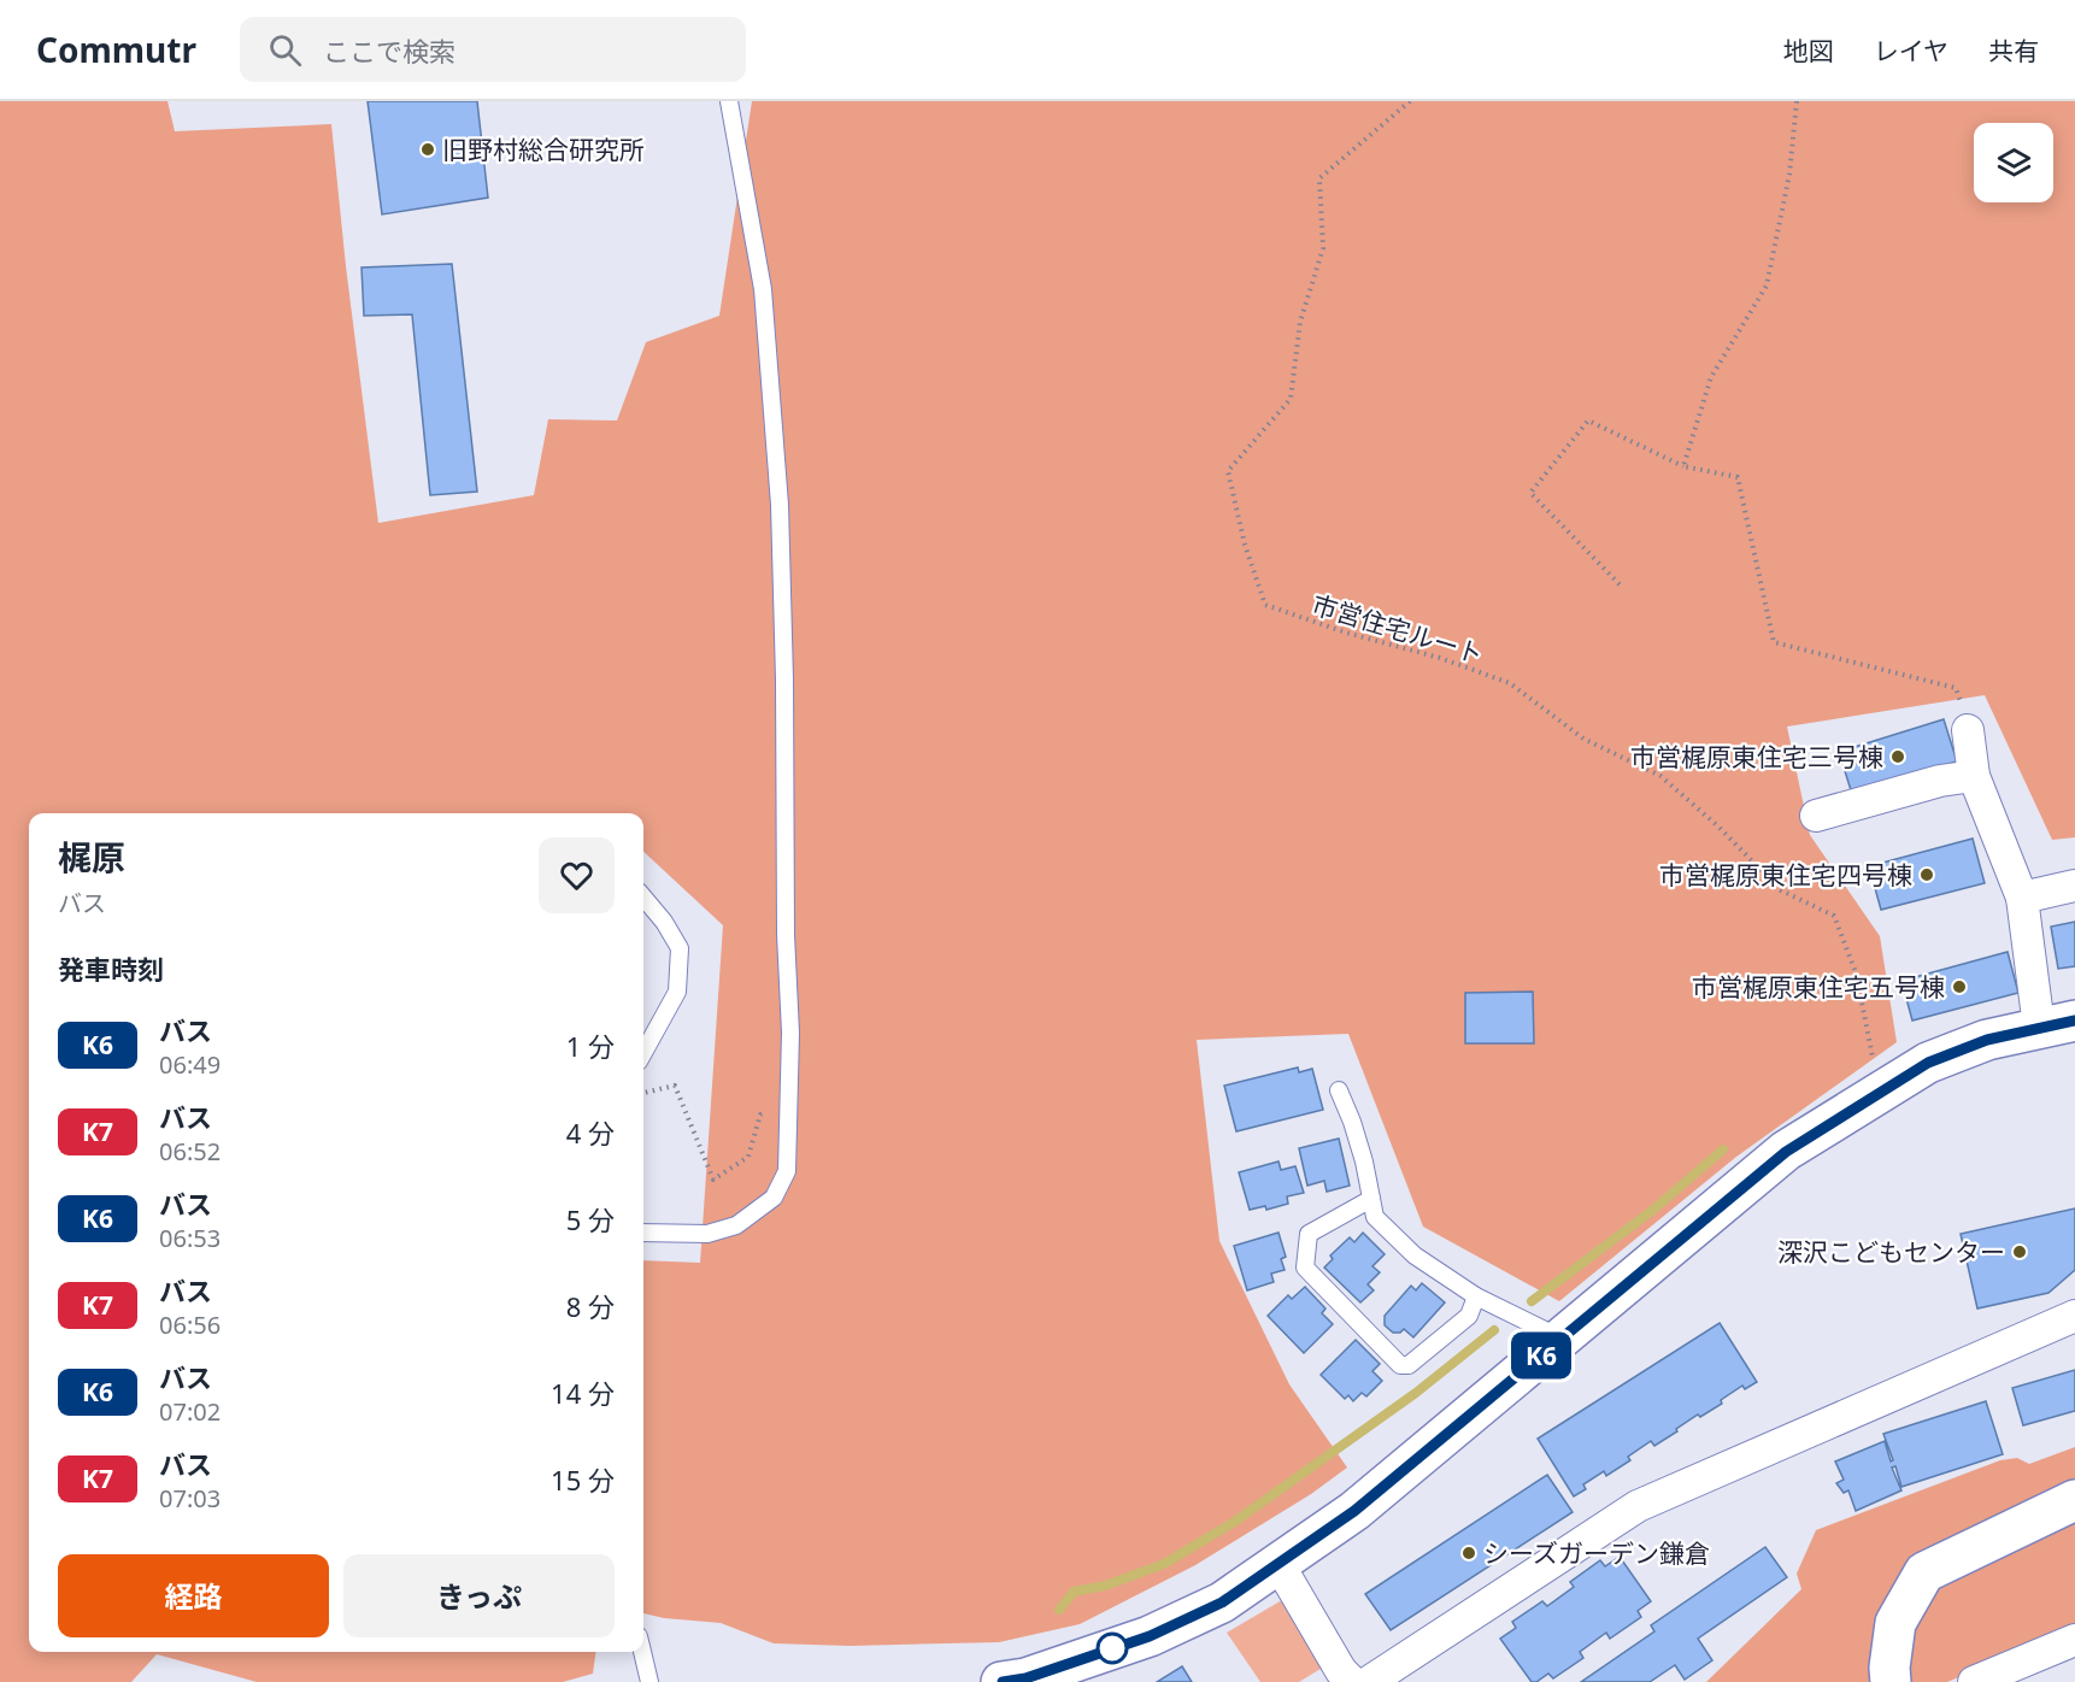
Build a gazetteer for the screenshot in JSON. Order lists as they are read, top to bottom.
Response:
{
  "streets": {
    "path": ["市営住宅ルート"]
  },
  "places": [
    "旧野村総合研究所",
    "市営梶原東住宅三号棟",
    "市営梶原東住宅四号棟",
    "市営梶原東住宅五号棟",
    "深沢こどもセンター",
    "シーズガーデン鎌倉"
  ],
  "lines": ["bus line K6"],
  "page": {
    "header": "Commutr",
    "search": "ここで検索",
    "nav": ["地図", "レイヤ", "共有"],
    "on_map": "K6",
    "heading": [
      ["梶原", "バス"],
      "発車時刻"
    ],
    "list": [
      {
        "mark": "K6",
        "name": "バス",
        "note": "06:49",
        "value": "1 分"
      },
      {
        "mark": "K7",
        "name": "バス",
        "note": "06:52",
        "value": "4 分"
      },
      {
        "mark": "K6",
        "name": "バス",
        "note": "06:53",
        "value": "5 分"
      },
      {
        "mark": "K7",
        "name": "バス",
        "note": "06:56",
        "value": "8 分"
      },
      {
        "mark": "K6",
        "name": "バス",
        "note": "07:02",
        "value": "14 分"
      },
      {
        "mark": "K7",
        "name": "バス",
        "note": "07:03",
        "value": "15 分"
      }
    ],
    "buttons": ["経路", "きっぷ"]
  }
}
